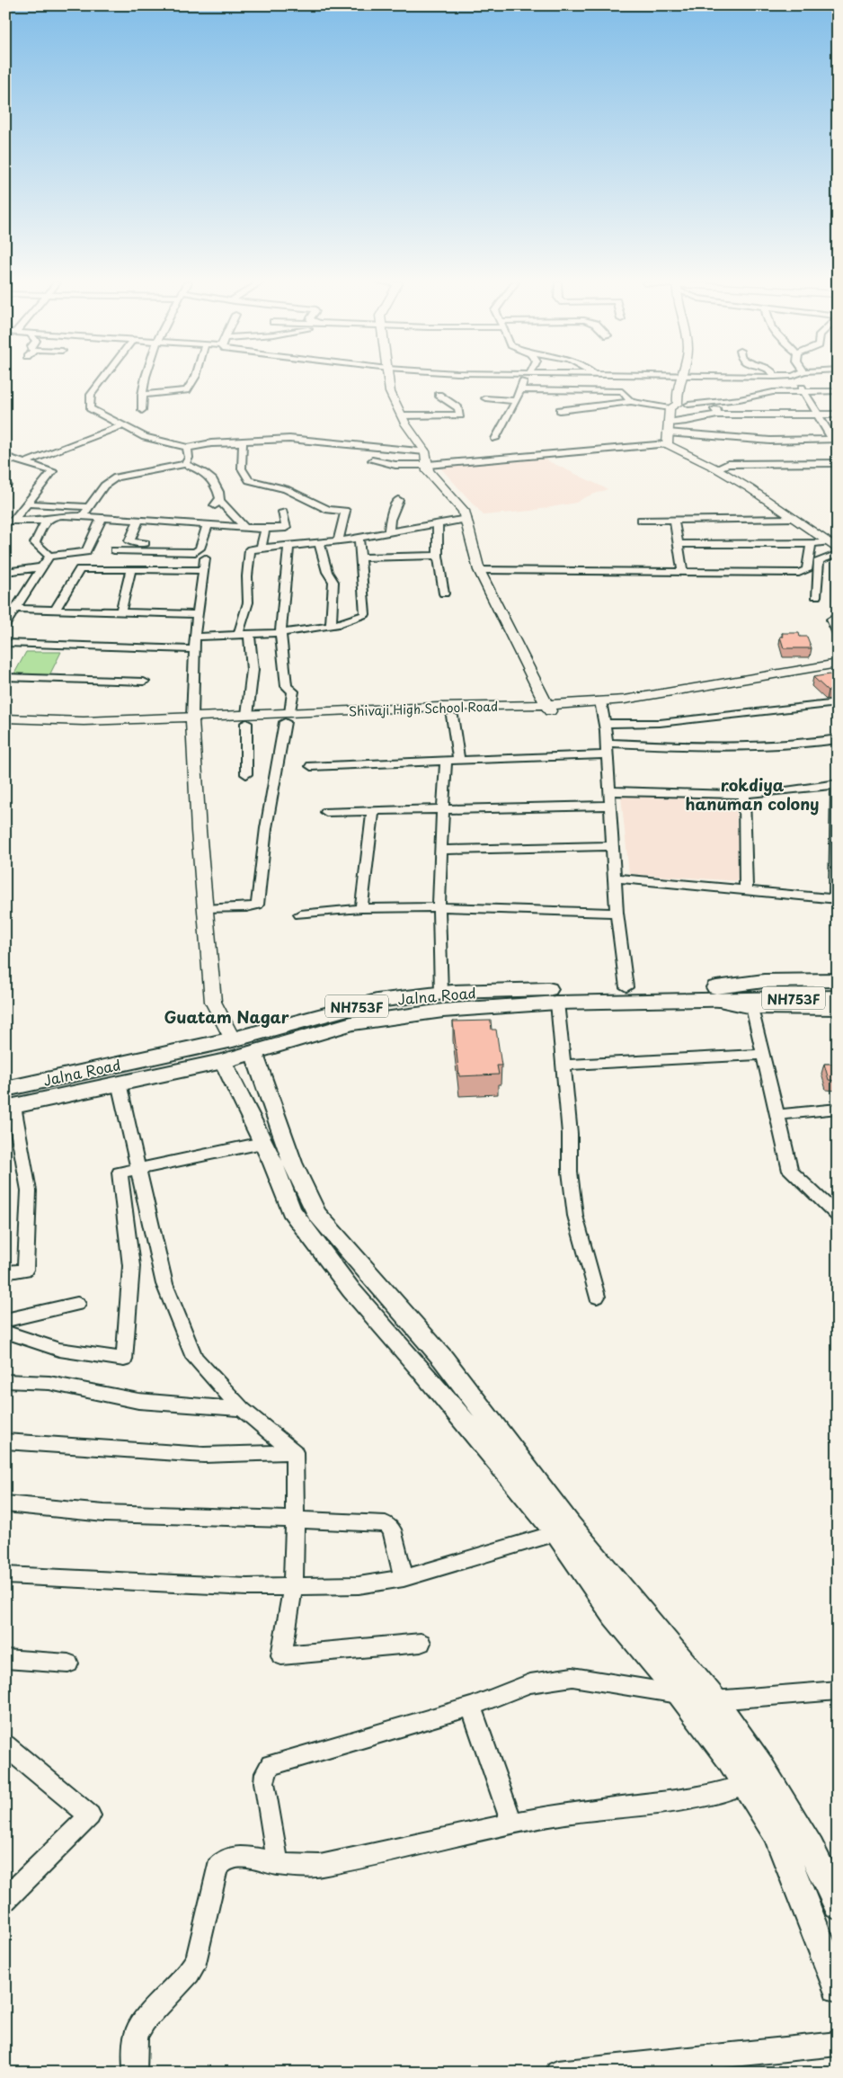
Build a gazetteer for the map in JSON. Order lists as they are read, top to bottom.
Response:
{
  "streets": {
    "highway": ["Jalna Road", "NH753F"],
    "street": ["Shivaji High School Road"]
  },
  "crossings": [
    ["Jalna Road", "NH753F"]
  ],
  "districts": ["rokdiya hanuman colony", "Guatam Nagar"]
}
